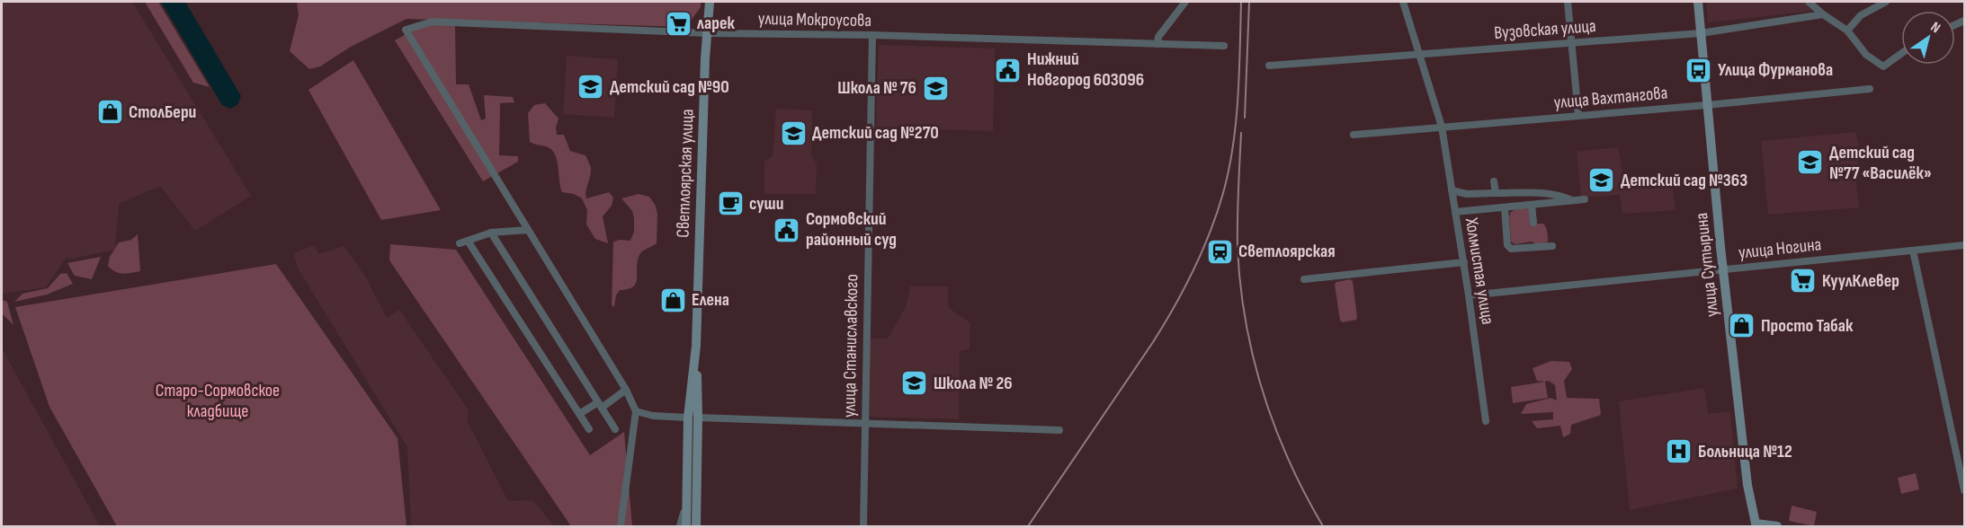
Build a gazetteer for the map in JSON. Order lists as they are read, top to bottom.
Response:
{
  "streets": {
    "main road": ["Светлоярская улица", "улица Сутырина"],
    "street": [
      "улица Мокроусова",
      "Вузовская улица",
      "улица Вахтангова",
      "улица Ногина",
      "Холмистая улица",
      "улица Станиславского"
    ]
  },
  "crossings": [
    ["улица Мокроусова", "Светлоярская улица"],
    ["улица Мокроусова", "улица Станиславского"],
    ["Вузовская улица", "улица Сутырина"],
    ["Вузовская улица", "Холмистая улица"],
    ["улица Вахтангова", "улица Сутырина"],
    ["улица Вахтангова", "Холмистая улица"],
    ["улица Ногина", "улица Сутырина"],
    ["улица Ногина", "Холмистая улица"]
  ],
  "parks": ["Старо-Сормовское кладбище"],
  "places": {
    "supermarket": ["ларек", "КуулКлевер"],
    "public building": ["Нижний Новгород 603096", "Сормовский районный суд"],
    "bus stop": ["Улица Фурманова"],
    "school or university": [
      "Детский сад №90",
      "Школа № 76",
      "Детский сад №270",
      "Детский сад №77 «Василёк»",
      "Детский сад №363",
      "Школа № 26"
    ],
    "shop": ["СтолБери", "Елена", "Просто Табак"],
    "cafe": ["суши"],
    "station": ["Светлоярская"],
    "hospital": ["Больница №12"]
  },
  "north": "top right"
}
